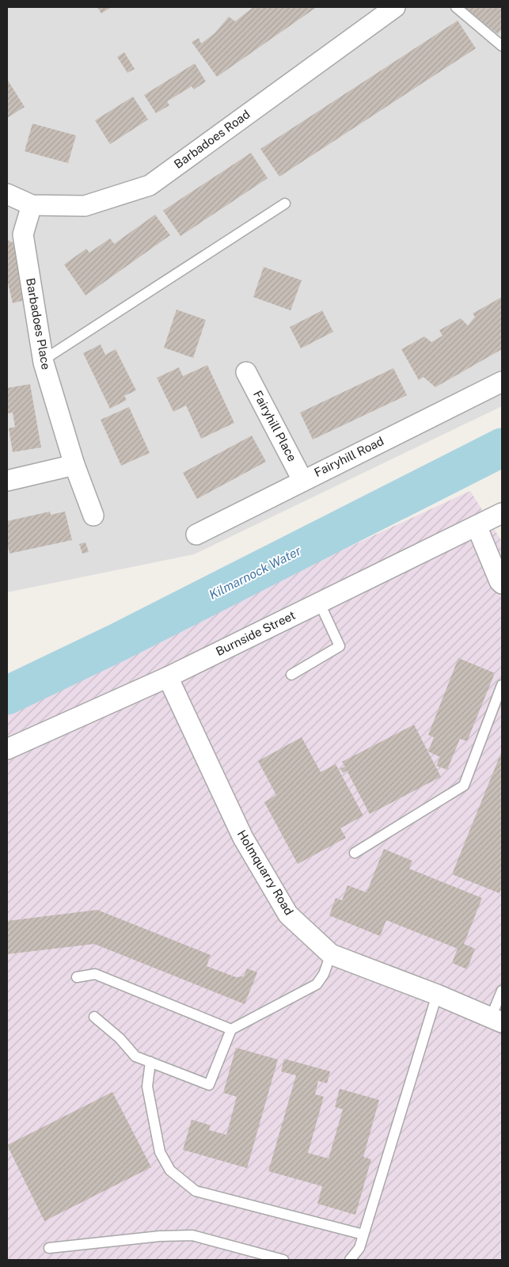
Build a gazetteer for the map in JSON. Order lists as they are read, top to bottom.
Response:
{
  "streets": {
    "street": [
      "Barbadoes Road",
      "Barbadoes Place",
      "Fairyhill Place",
      "Fairyhill Road",
      "Burnside Street",
      "Holmquarry Road"
    ]
  },
  "crossings": [
    ["Barbadoes Road", "Barbadoes Place"],
    ["Fairyhill Place", "Fairyhill Road"],
    ["Burnside Street", "Holmquarry Road"]
  ],
  "water": ["Kilmarnock Water"]
}
